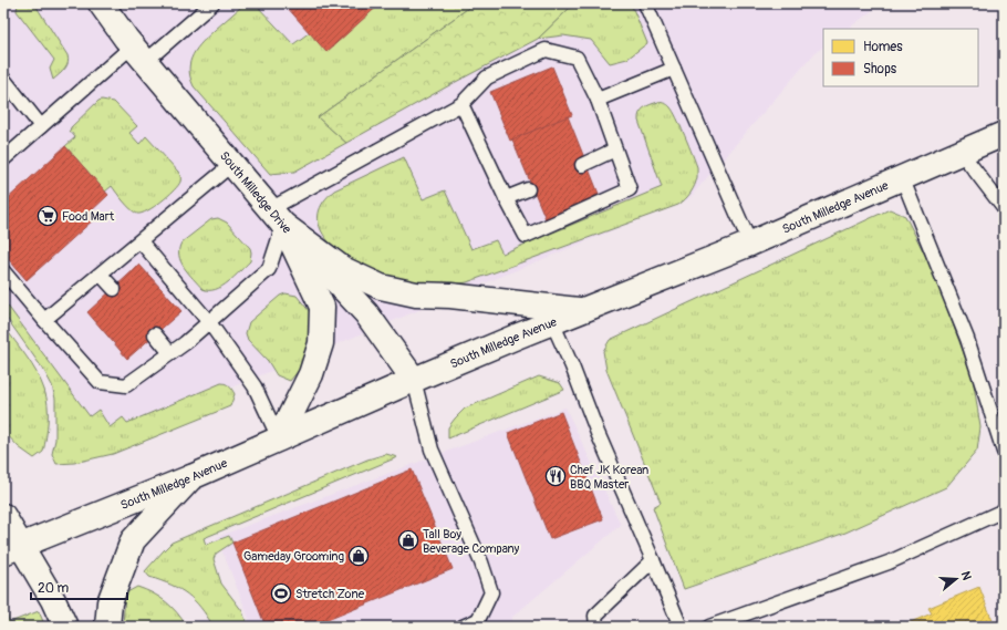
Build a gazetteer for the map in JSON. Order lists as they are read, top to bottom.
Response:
{
  "streets": {
    "main road": ["South Milledge Drive", "South Milledge Avenue"]
  },
  "crossings": [
    ["South Milledge Drive", "South Milledge Avenue"]
  ],
  "places": {
    "supermarket": ["Food Mart"],
    "restaurant": ["Chef JK Korean BBQ Master"],
    "shop": ["Tall Boy Beverage Company", "Gameday Grooming"],
    "sports": ["Stretch Zone"]
  },
  "legend": ["Homes", "Shops"],
  "scale_bar": "20 m",
  "north": "right"
}
